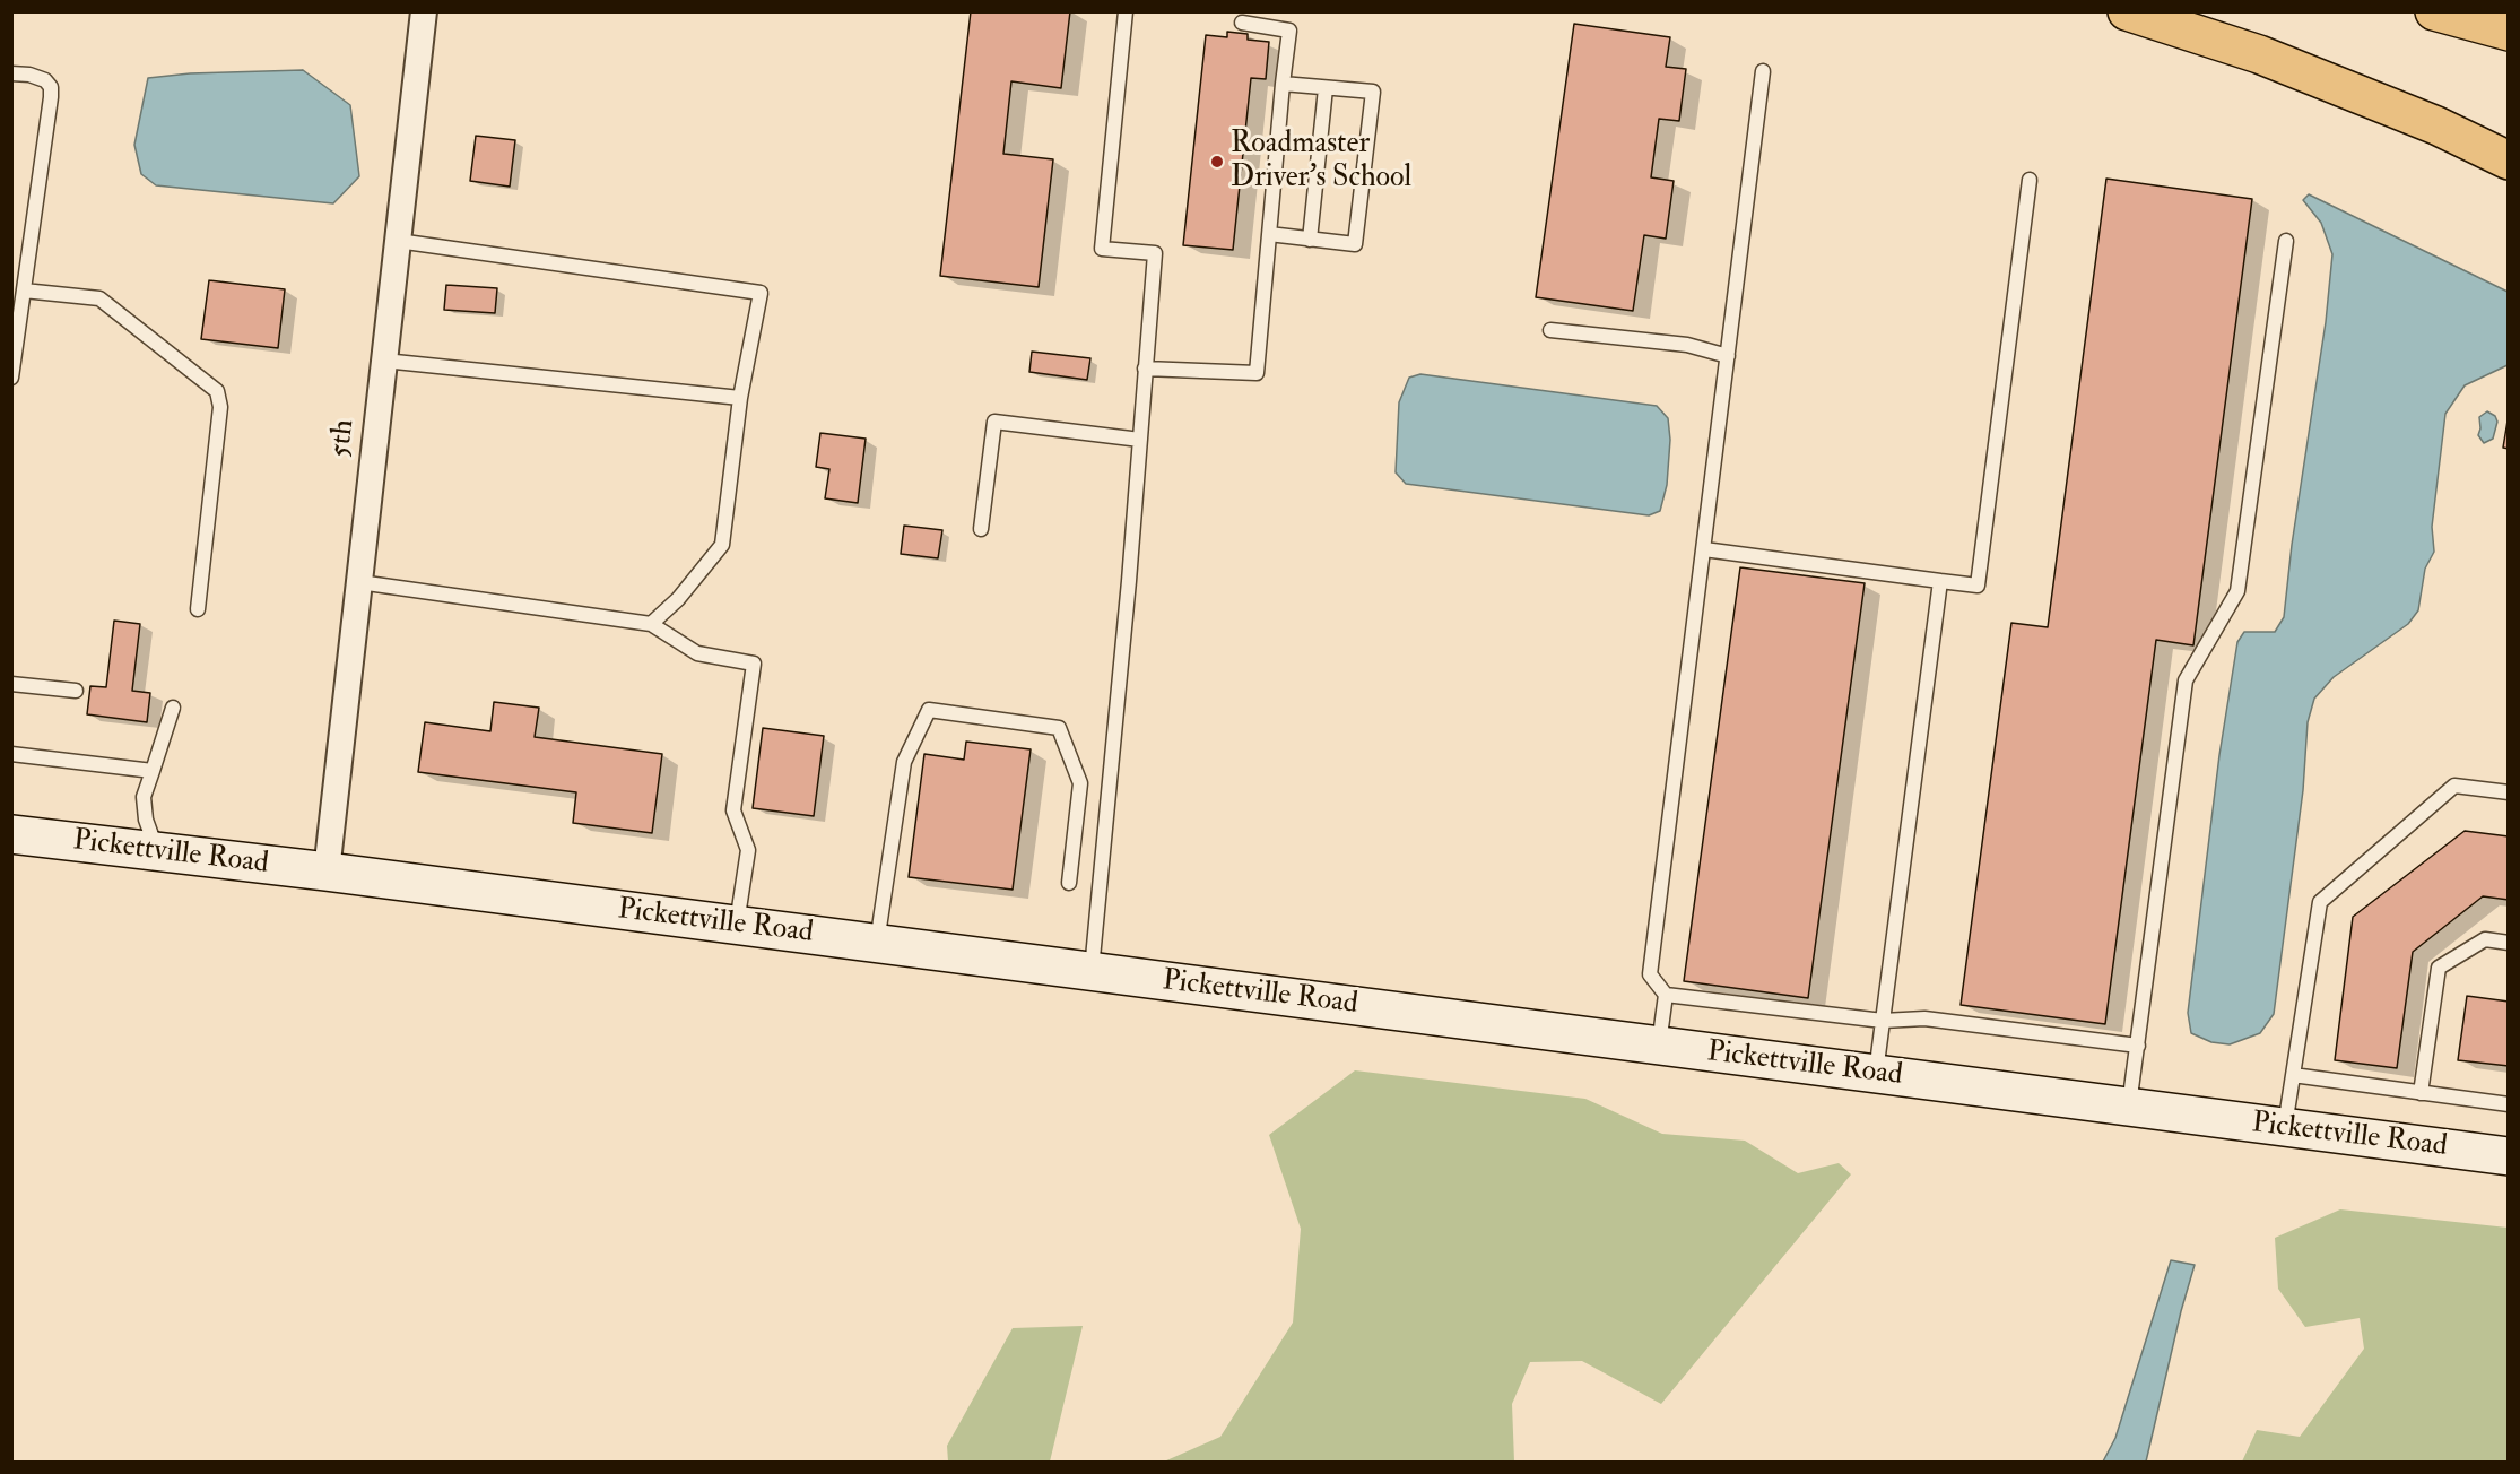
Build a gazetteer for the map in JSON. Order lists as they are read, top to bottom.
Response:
{
  "streets": {
    "street": ["5th", "Pickettville Road"]
  },
  "crossings": [
    ["5th", "Pickettville Road"]
  ],
  "places": ["Roadmaster Driver's School"]
}
